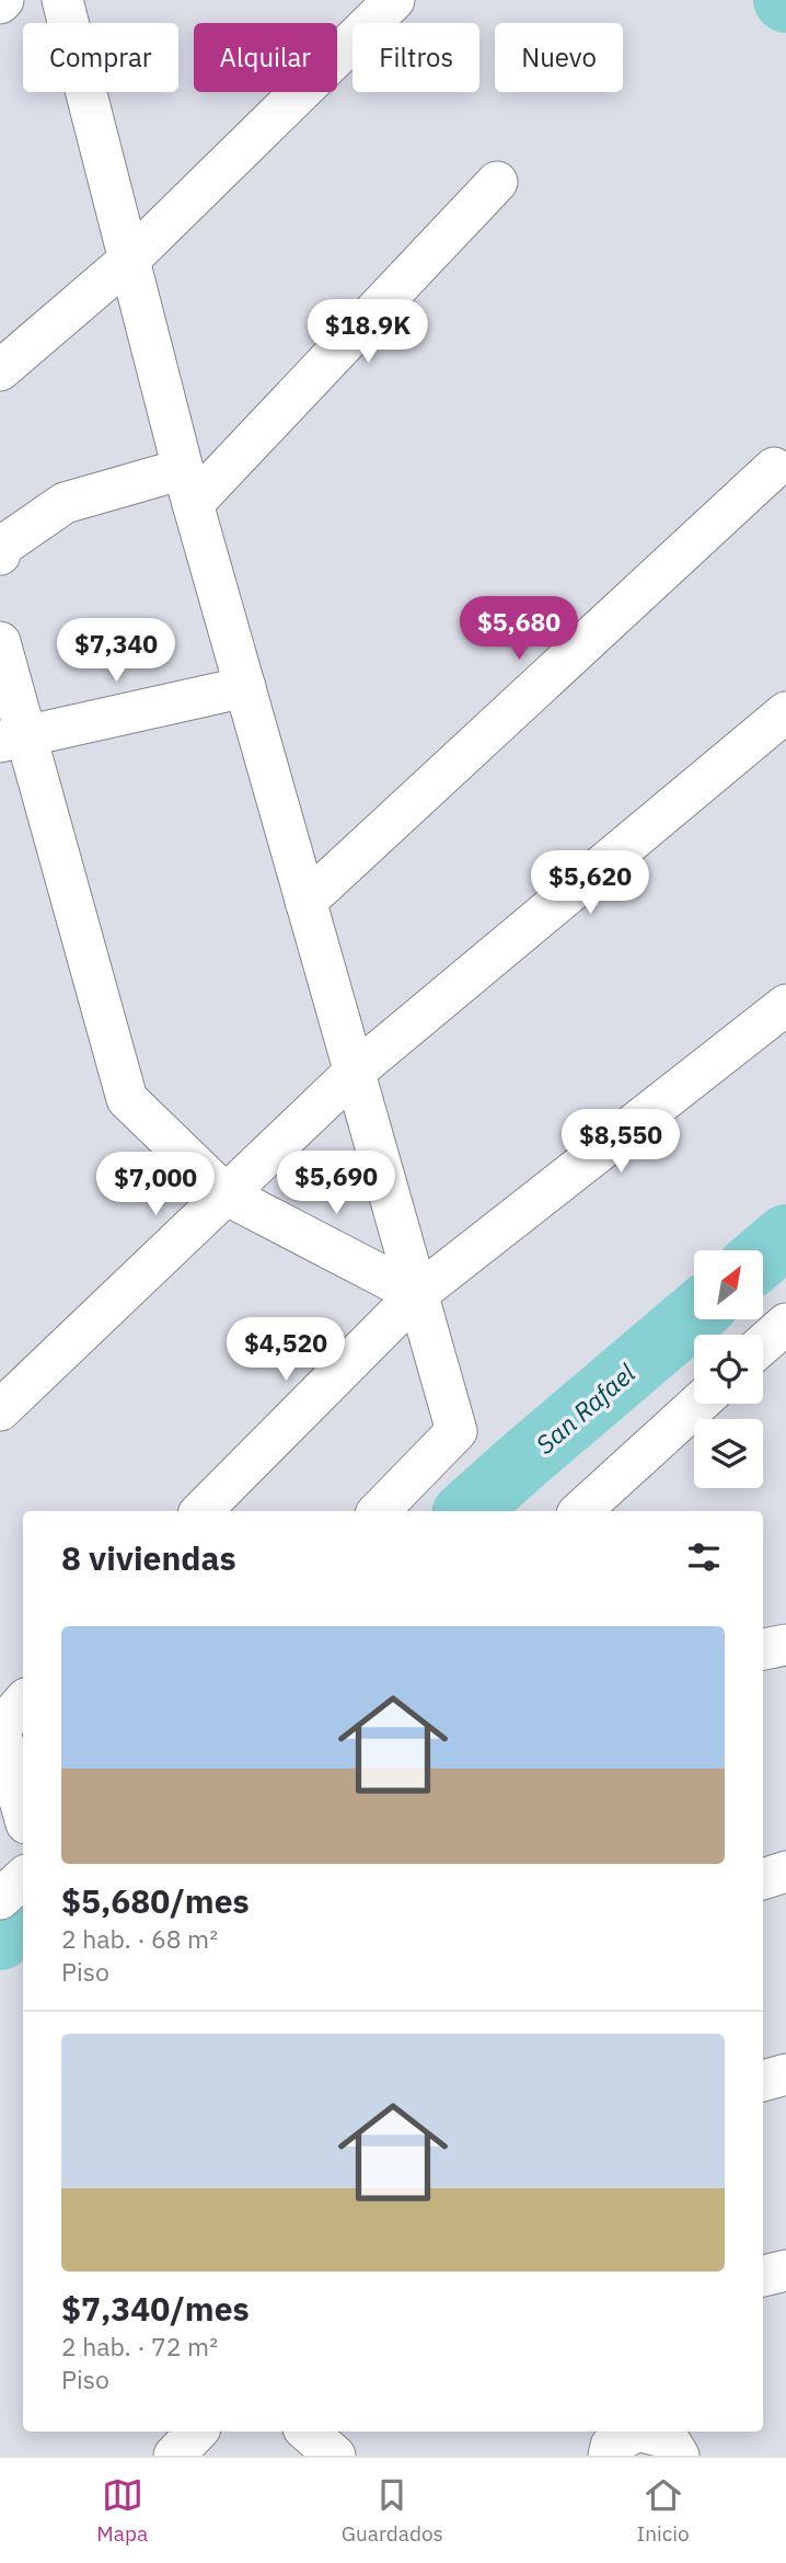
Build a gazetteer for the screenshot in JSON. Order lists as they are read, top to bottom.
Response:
{
  "water": ["San Rafael"],
  "north": "top right",
  "page": {
    "chip": [
      "Comprar",
      "Alquilar",
      "Filtros",
      "Nuevo"
    ],
    "price": [
      "$18.9K",
      "$5,680",
      "$7,340",
      "$5,620",
      "$8,550",
      "$5,690",
      "$7,000",
      "$4,520"
    ],
    "heading": "8 viviendas",
    "list": [
      {
        "name": "$5,680/mes",
        "note": "2 hab. · 68 m² · Piso"
      },
      {
        "name": "$7,340/mes",
        "note": "2 hab. · 72 m² · Piso"
      }
    ],
    "tabs": ["Mapa", "Guardados", "Inicio"]
  }
}
